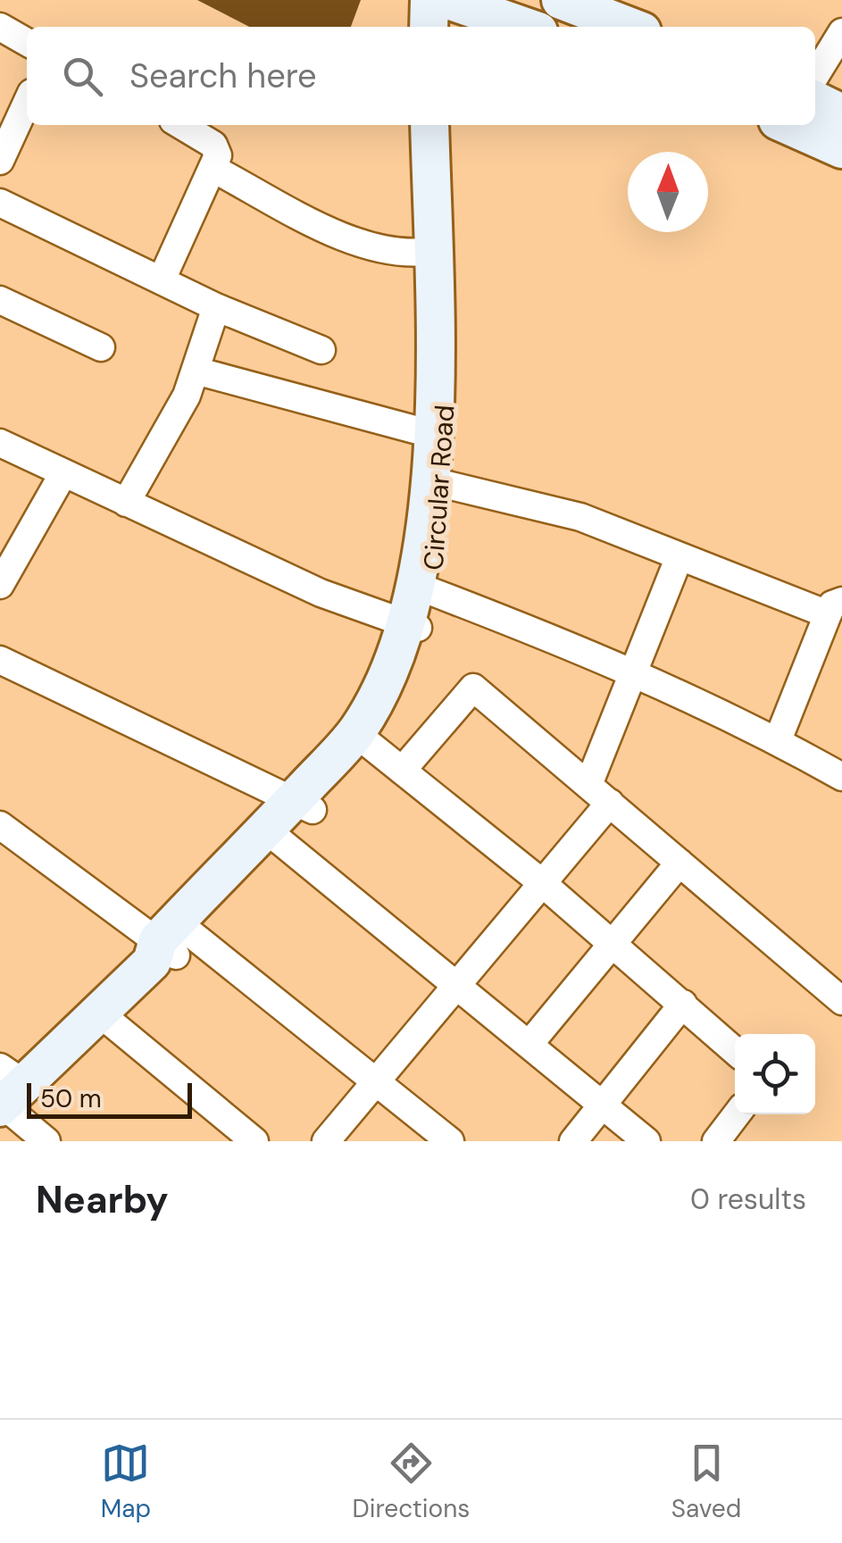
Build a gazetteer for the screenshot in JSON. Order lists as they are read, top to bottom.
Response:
{
  "streets": {
    "main road": ["Circular Road"]
  },
  "scale_bar": "50 m",
  "north": "top",
  "page": {
    "search": "Search here",
    "scale": "50 m",
    "heading": ["Nearby", "0 results"],
    "nav": ["Map", "Directions", "Saved"]
  }
}
